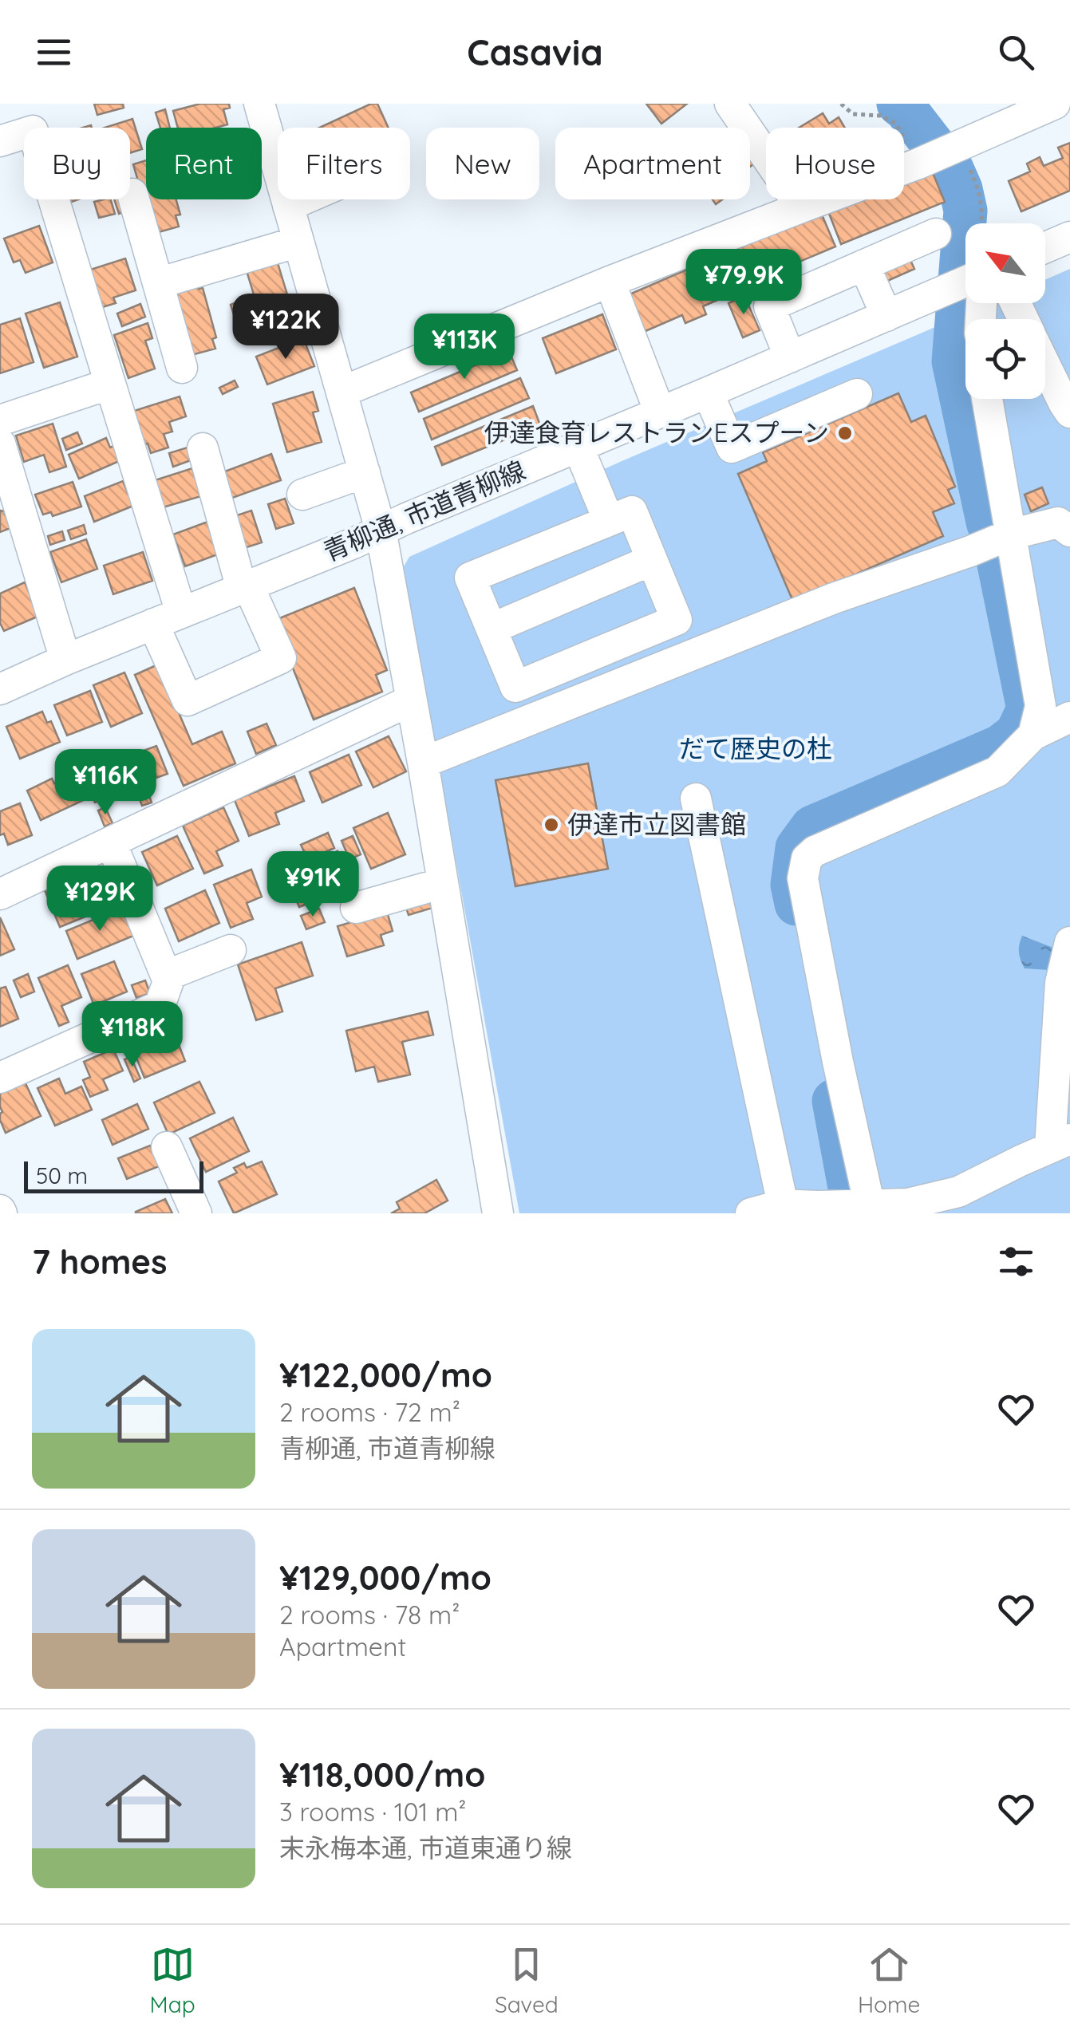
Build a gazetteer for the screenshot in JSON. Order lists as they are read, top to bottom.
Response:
{
  "streets": {
    "street": ["青柳通, 市道青柳線"]
  },
  "parks": ["だて歴史の杜"],
  "places": ["伊達食育レストランEスプーン", "伊達市立図書館"],
  "scale_bar": "50 m",
  "north": "top left",
  "page": {
    "header": "Casavia",
    "chip": [
      "Buy",
      "Rent",
      "Filters",
      "New",
      "Apartment",
      "House"
    ],
    "price": [
      "¥79.9K",
      "¥122K",
      "¥113K",
      "¥116K",
      "¥91K",
      "¥129K",
      "¥118K"
    ],
    "scale": "50 m",
    "heading": "7 homes",
    "list": [
      {
        "name": "¥122,000/mo",
        "note": "2 rooms · 72 m² · 青柳通, 市道青柳線"
      },
      {
        "name": "¥129,000/mo",
        "note": "2 rooms · 78 m² · Apartment"
      },
      {
        "name": "¥118,000/mo",
        "note": "3 rooms · 101 m² · 末永梅本通, 市道東通り線"
      }
    ],
    "tabs": ["Map", "Saved", "Home"]
  }
}
